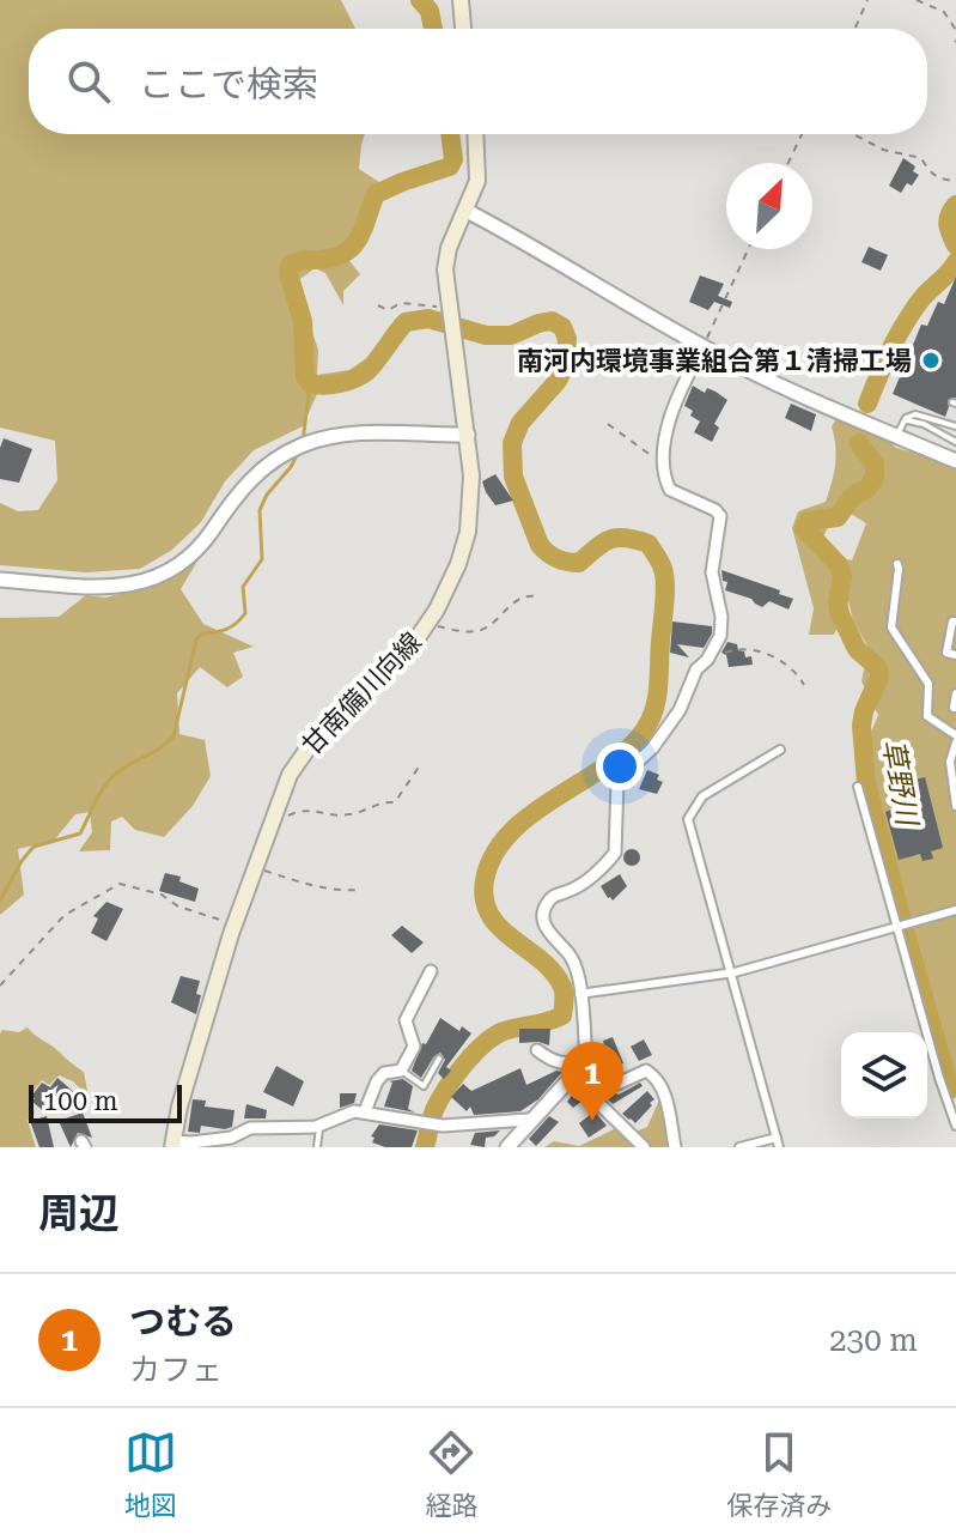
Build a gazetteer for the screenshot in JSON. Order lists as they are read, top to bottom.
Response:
{
  "streets": {
    "main road": ["甘南備川向線"]
  },
  "water": ["草野川"],
  "places": ["南河内環境事業組合第１清掃工場"],
  "scale_bar": "100 m",
  "north": "top right",
  "page": {
    "search": "ここで検索",
    "pins": "1",
    "scale": "100 m",
    "heading": "周辺",
    "list": [
      {
        "mark": "1",
        "name": "つむる",
        "note": "カフェ",
        "value": "230 m"
      }
    ],
    "nav": ["地図", "経路", "保存済み"]
  }
}
